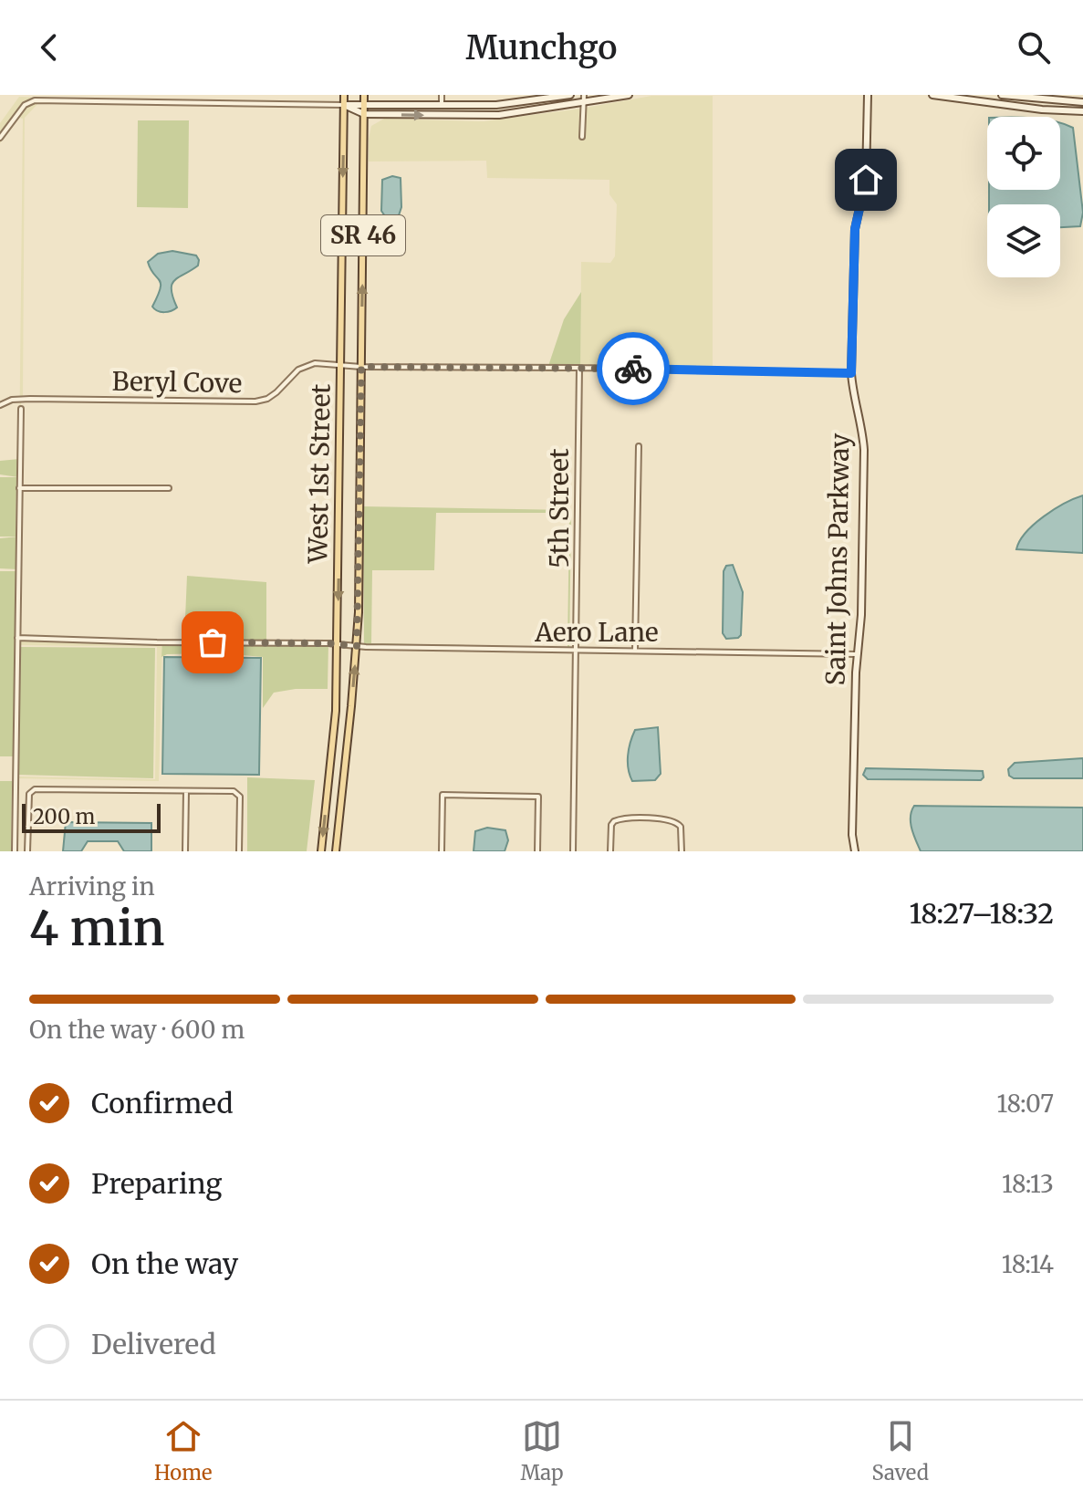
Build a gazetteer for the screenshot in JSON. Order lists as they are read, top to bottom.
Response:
{
  "streets": {
    "main road": ["SR 46", "West 1st Street"],
    "street": [
      "Beryl Cove",
      "5th Street",
      "Saint Johns Parkway",
      "Aero Lane"
    ]
  },
  "crossings": [
    ["Beryl Cove", "West 1st Street"],
    ["Beryl Cove", "5th Street"],
    ["Beryl Cove", "Saint Johns Parkway"],
    ["West 1st Street", "Aero Lane"],
    ["5th Street", "Aero Lane"],
    ["Saint Johns Parkway", "Aero Lane"]
  ],
  "scale_bar": "200 m",
  "page": {
    "header": "Munchgo",
    "scale": "200 m",
    "heading": ["4 min", "Arriving in", "18:27–18:32"],
    "bar": "On the way · 600 m",
    "list": [
      ["Confirmed", "18:07"],
      ["Preparing", "18:13"],
      ["On the way", "18:14"],
      "Delivered"
    ],
    "tabs": ["Home", "Map", "Saved"]
  }
}
